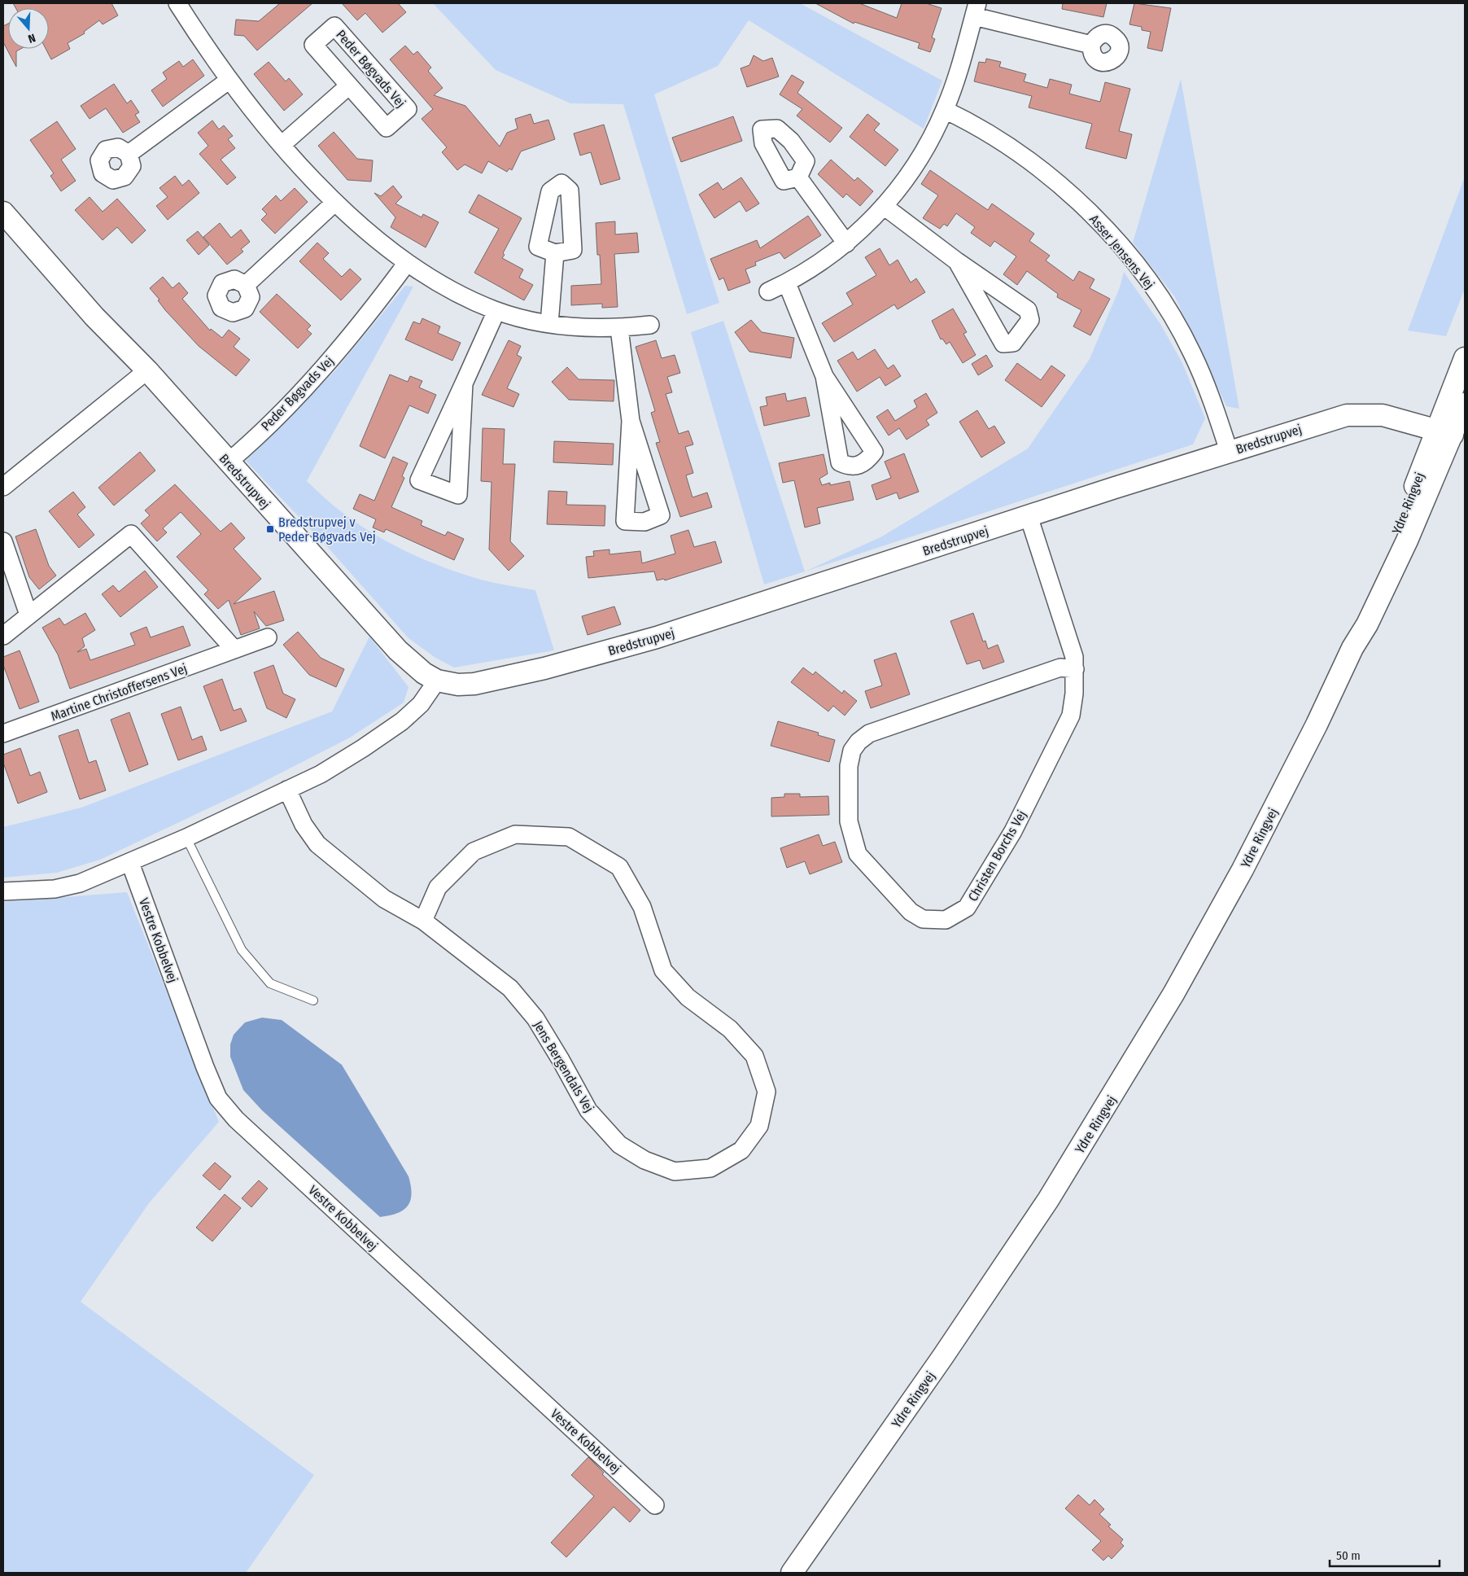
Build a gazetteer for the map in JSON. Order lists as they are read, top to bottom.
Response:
{
  "streets": {
    "street": [
      "Peder Bøgvads Vej",
      "Asser Jensens Vej",
      "Bredstrupvej",
      "Ydre Ringvej",
      "Martine Christoffersens Vej",
      "Christen Borchs Vej",
      "Vestre Kobbelvej",
      "Jens Bergendals Vej"
    ]
  },
  "crossings": [
    ["Peder Bøgvads Vej", "Bredstrupvej"],
    ["Asser Jensens Vej", "Bredstrupvej"],
    ["Bredstrupvej", "Ydre Ringvej"],
    ["Bredstrupvej", "Christen Borchs Vej"]
  ],
  "places": {
    "transit": ["Bredstrupvej v Peder Bøgvads Vej"]
  },
  "scale_bar": "50 m",
  "north": "bottom"
}
